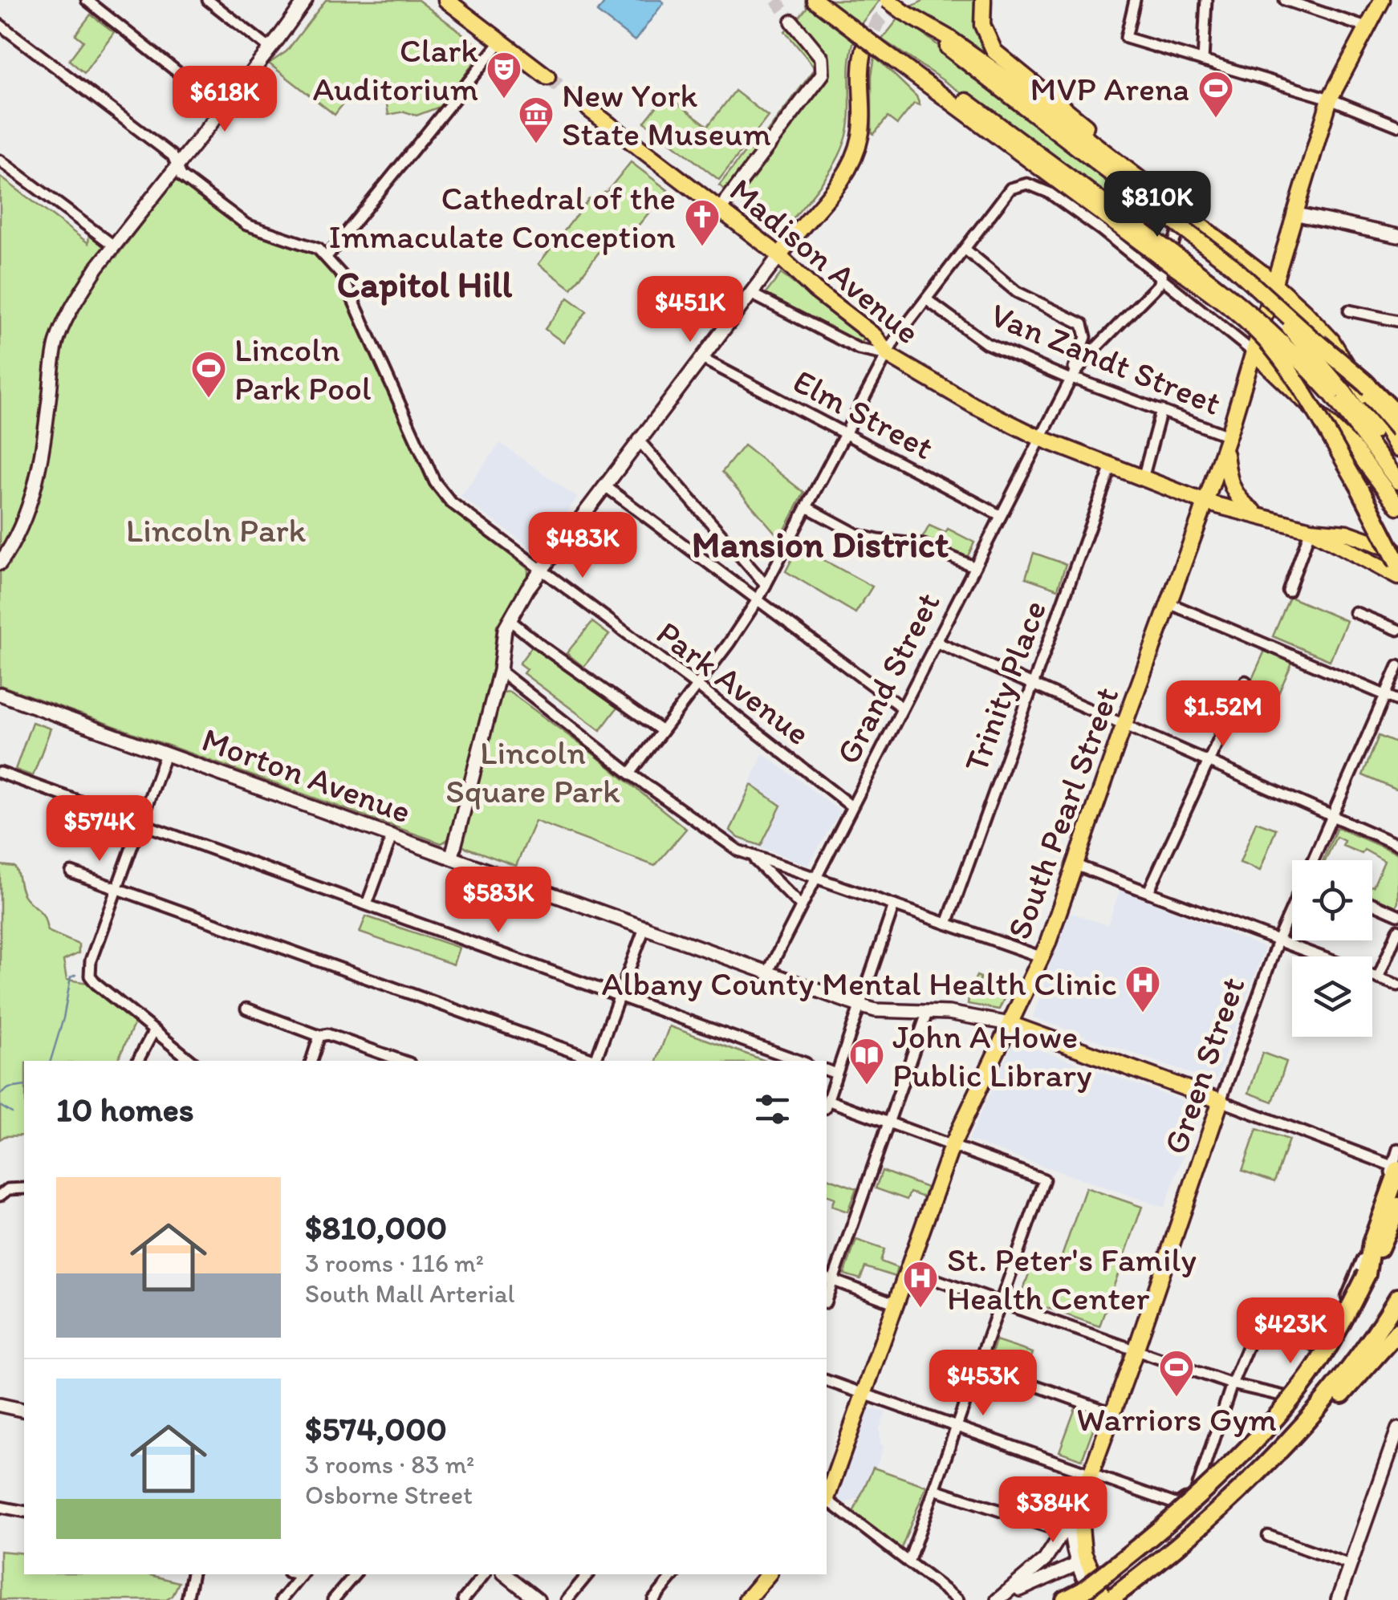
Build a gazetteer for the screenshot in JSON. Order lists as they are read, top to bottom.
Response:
{
  "streets": {
    "main road": ["Madison Avenue", "South Pearl Street", "Green Street"],
    "street": [
      "Van Zandt Street",
      "Elm Street",
      "Grand Street",
      "Park Avenue",
      "Trinity Place",
      "Morton Avenue"
    ]
  },
  "crossings": [
    ["Madison Avenue", "Grand Street"],
    ["Madison Avenue", "Trinity Place"],
    ["Madison Avenue", "South Pearl Street"],
    ["Van Zandt Street", "Grand Street"],
    ["Van Zandt Street", "South Pearl Street"],
    ["Elm Street", "Grand Street"],
    ["Grand Street", "Park Avenue"],
    ["Grand Street", "Morton Avenue"],
    ["Morton Avenue", "South Pearl Street"]
  ],
  "districts": ["Capitol Hill", "Mansion District"],
  "parks": ["Lincoln Park", "Lincoln Square Park"],
  "places": {
    "theatre": ["Clark Auditorium"],
    "sports": ["MVP Arena", "Lincoln Park Pool", "Warriors Gym"],
    "museum": ["New York State Museum"],
    "church": ["Cathedral of the Immaculate Conception"],
    "hospital": ["Albany County Mental Health Clinic", "St. Peter's Family Health Center"],
    "library": ["John A Howe Public Library"]
  },
  "page": {
    "price": [
      "$618K",
      "$810K",
      "$451K",
      "$483K",
      "$1.52M",
      "$574K",
      "$583K",
      "$423K",
      "$453K",
      "$384K"
    ],
    "heading": "10 homes",
    "list": [
      {
        "name": "$810,000",
        "note": "3 rooms · 116 m² · South Mall Arterial"
      },
      {
        "name": "$574,000",
        "note": "3 rooms · 83 m² · Osborne Street"
      }
    ]
  }
}
